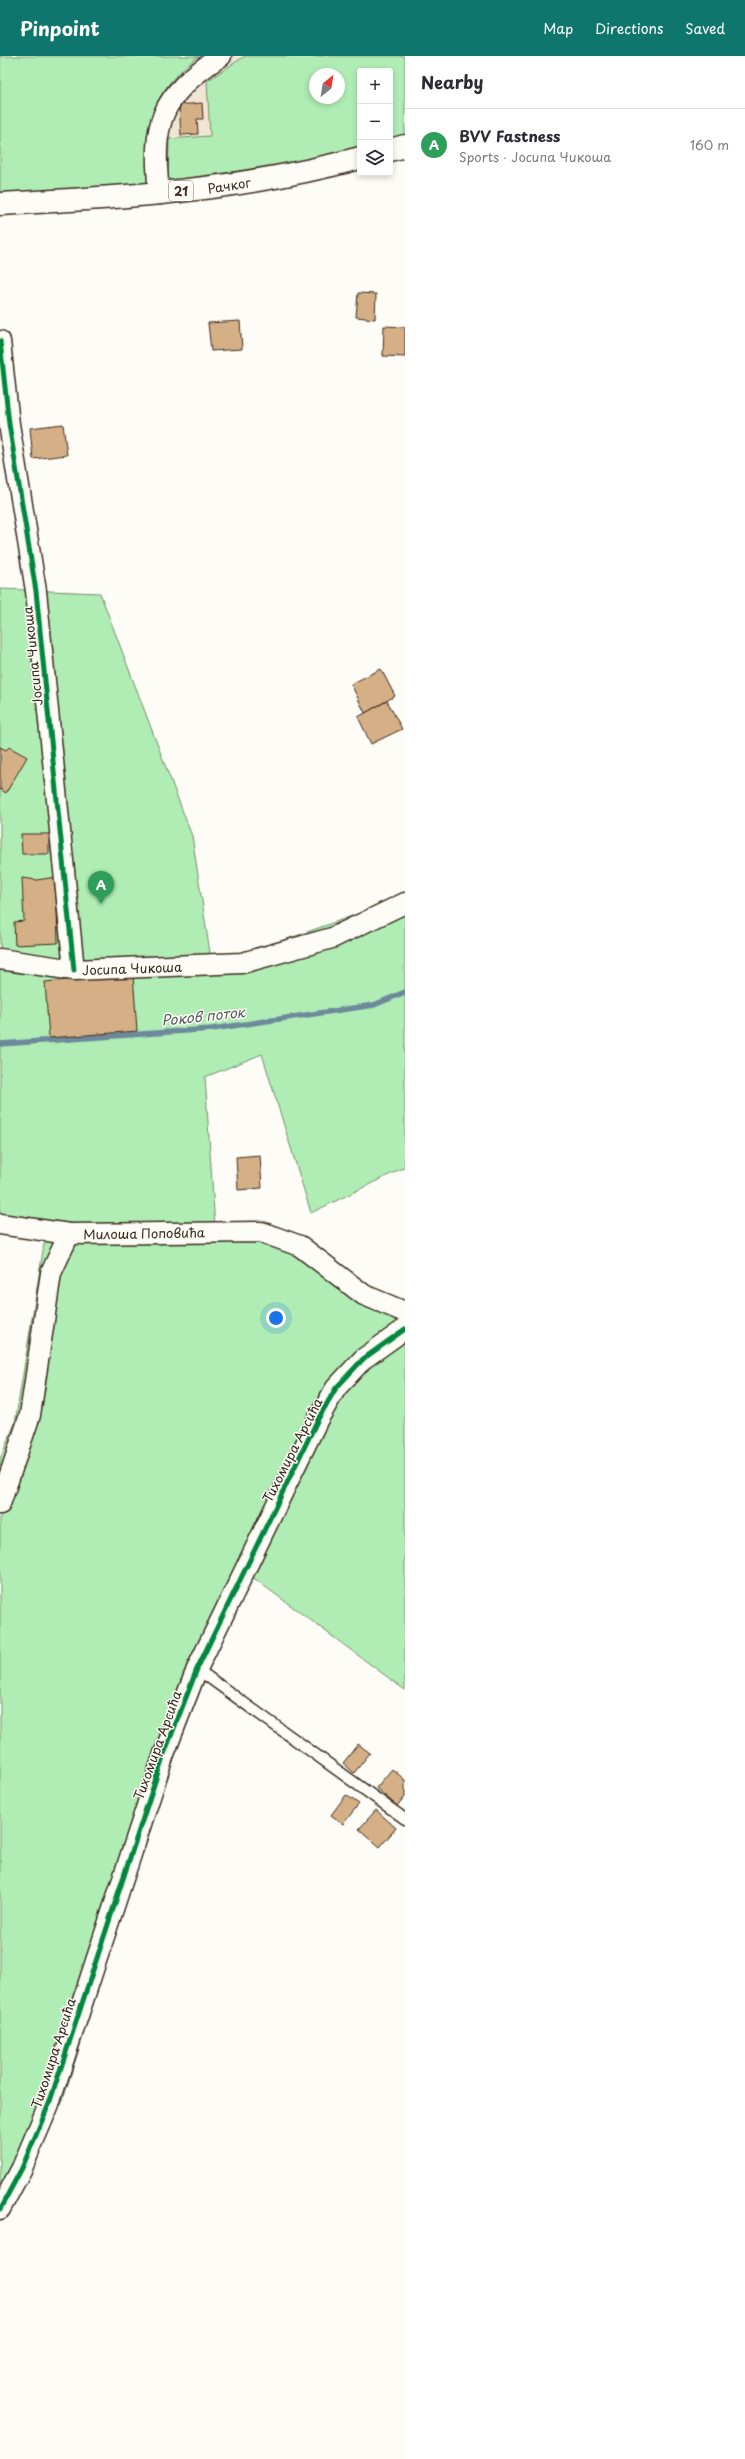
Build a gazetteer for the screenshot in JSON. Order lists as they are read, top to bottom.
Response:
{
  "streets": {
    "main road": ["Рачког", "21"],
    "street": ["Јосипа Чикоша", "Милоша Поповића", "Тихомира Арсића"]
  },
  "water": ["Роков поток"],
  "north": "top right",
  "page": {
    "header": "Pinpoint",
    "nav": ["Map", "Directions", "Saved"],
    "heading": "Nearby",
    "map_buttons": ["+", "−"],
    "list": [
      {
        "mark": "A",
        "name": "BVV Fastness",
        "note": "Sports · Јосипа Чикоша",
        "value": "160 m"
      }
    ],
    "pins": "A"
  }
}
